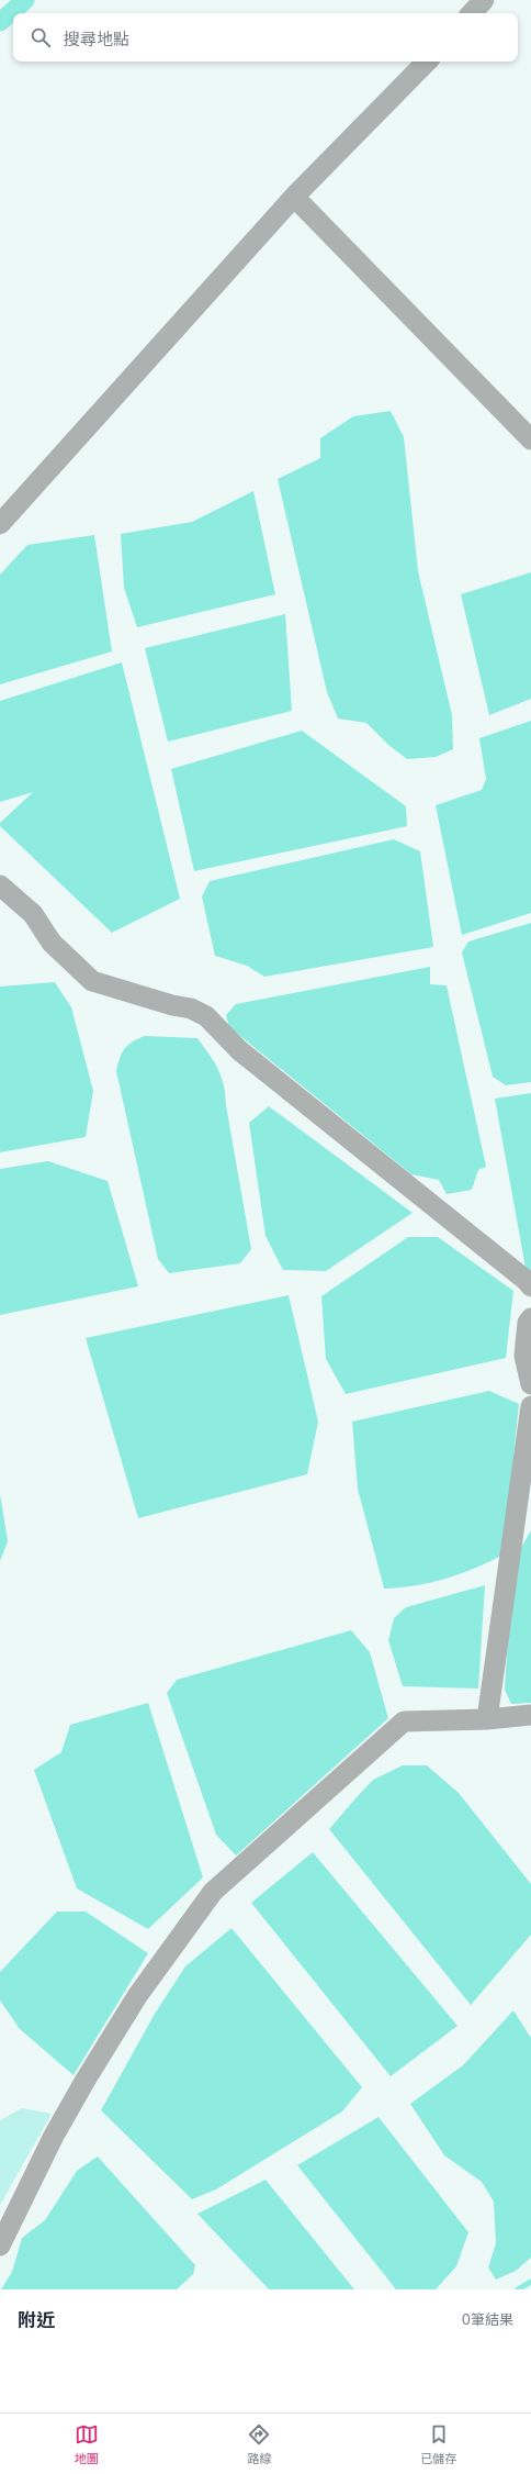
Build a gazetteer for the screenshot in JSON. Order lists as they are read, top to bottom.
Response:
{
  "page": {
    "search": "搜尋地點",
    "heading": ["附近", "0筆結果"],
    "nav": ["地圖", "路線", "已儲存"]
  }
}
